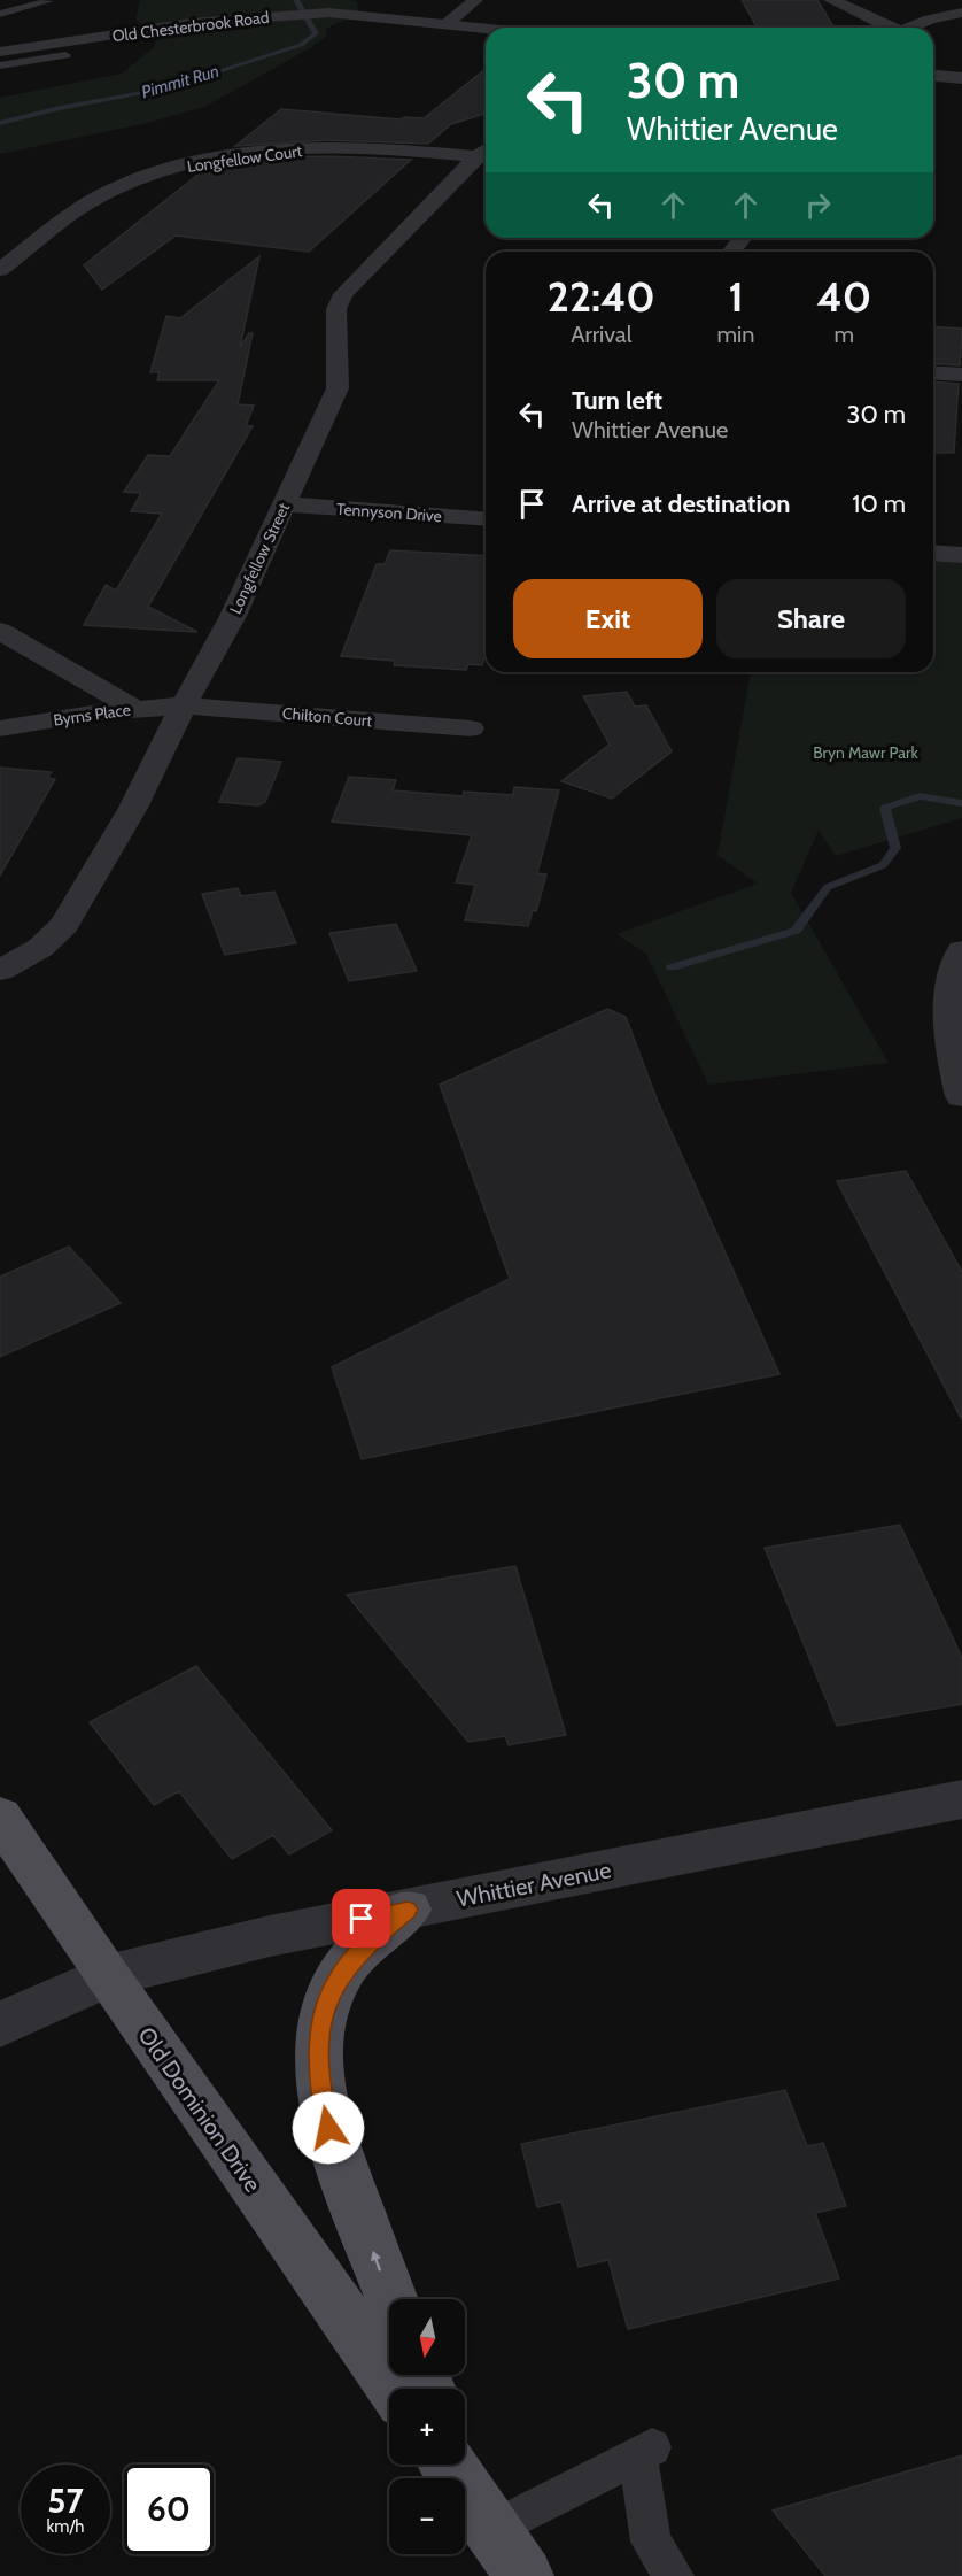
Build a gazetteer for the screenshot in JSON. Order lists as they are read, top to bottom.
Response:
{
  "streets": {
    "main road": ["Old Dominion Drive"],
    "street": [
      "Old Chesterbrook Road",
      "Longfellow Court",
      "Tennyson Drive",
      "Longfellow Street",
      "Byrns Place",
      "Chilton Court",
      "Whittier Avenue"
    ]
  },
  "crossings": [
    ["Longfellow Court", "Longfellow Street"],
    ["Tennyson Drive", "Longfellow Street"],
    ["Longfellow Street", "Byrns Place"],
    ["Longfellow Street", "Chilton Court"],
    ["Byrns Place", "Chilton Court"],
    ["Whittier Avenue", "Old Dominion Drive"]
  ],
  "water": ["Pimmit Run"],
  "parks": ["Bryn Mawr Park"],
  "north": "bottom",
  "page": {
    "turn": ["30 m", "Whittier Avenue"],
    "eta": [
      "22:40",
      "Arrival",
      "1",
      "min",
      "40",
      "m"
    ],
    "list": [
      {
        "name": "Turn left",
        "note": "Whittier Avenue",
        "value": "30 m"
      },
      {
        "name": "Arrive at destination",
        "value": "10 m"
      }
    ],
    "buttons": ["Exit", "Share"],
    "map_buttons": ["+", "−"],
    "speed": "57 km/h",
    "limit": "60"
  }
}
